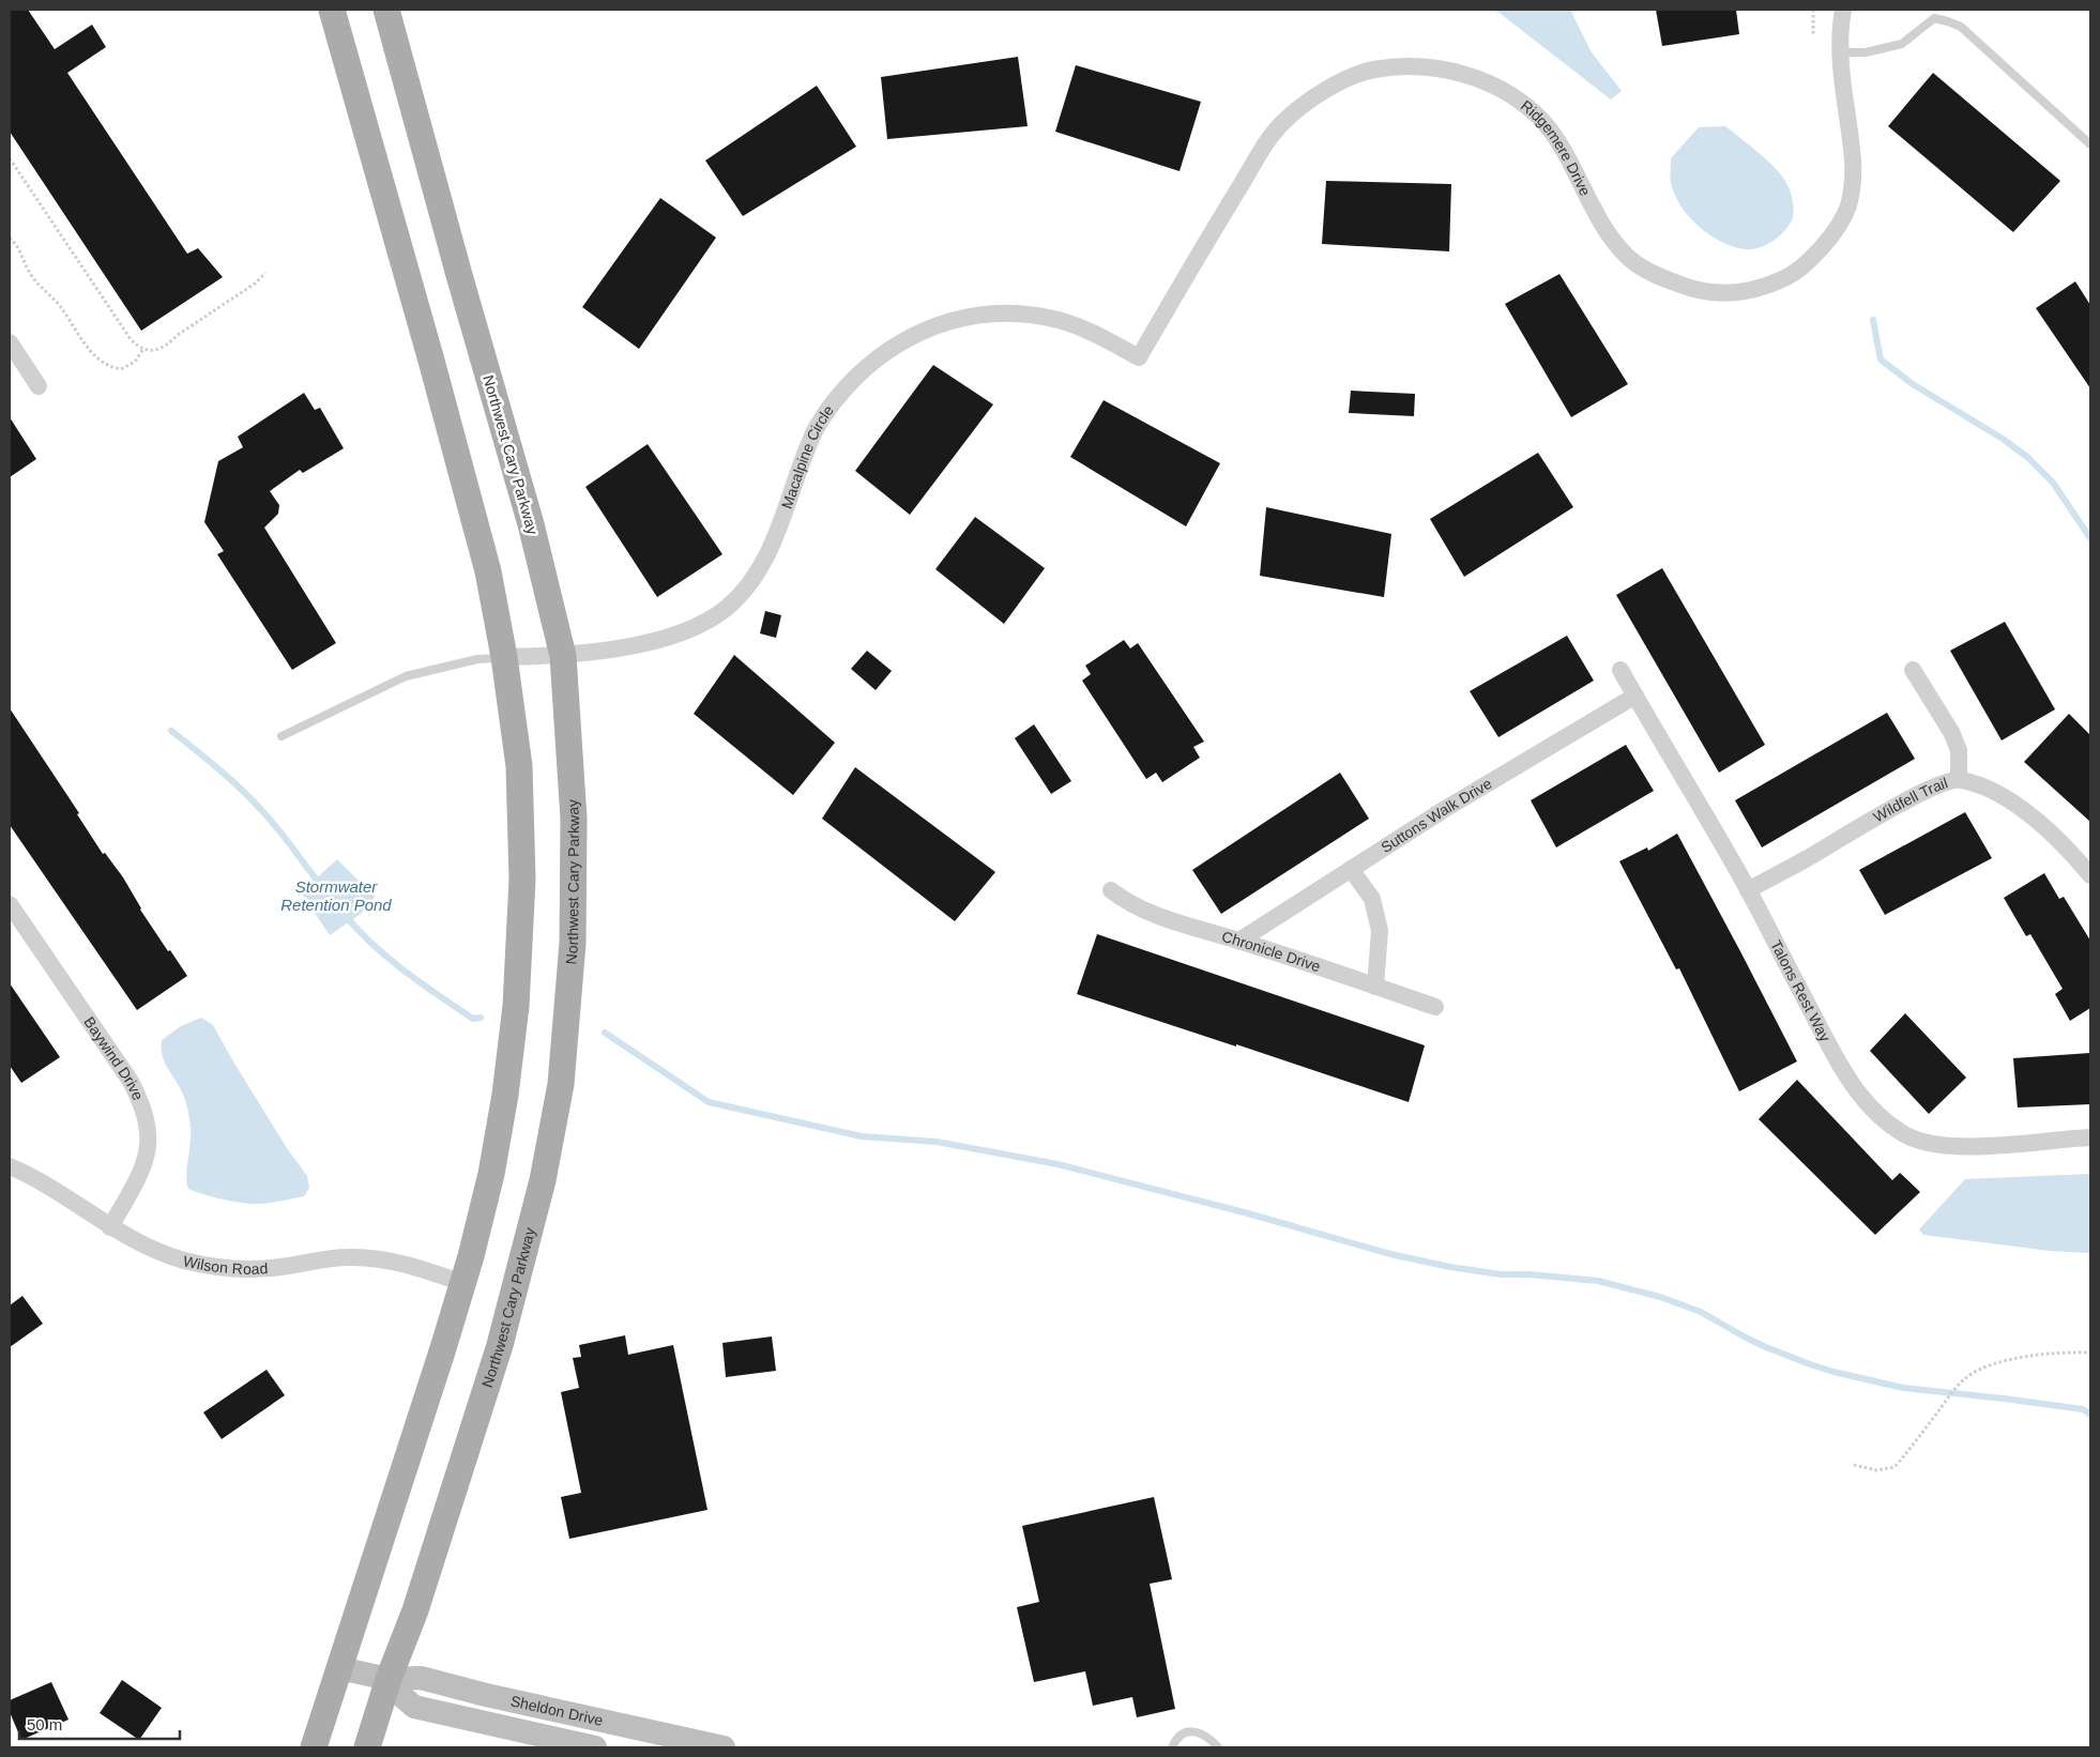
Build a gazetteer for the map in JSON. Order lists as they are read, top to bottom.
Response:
{
  "streets": {
    "main road": ["Northwest Cary Parkway"],
    "street": [
      "Ridgemere Drive",
      "Macalpine Circle",
      "Wildfell Trail",
      "Suttons Walk Drive",
      "Chronicle Drive",
      "Talons Rest Way",
      "Baywind Drive",
      "Wilson Road",
      "Sheldon Drive"
    ]
  },
  "crossings": [
    ["Ridgemere Drive", "Macalpine Circle"],
    ["Northwest Cary Parkway", "Macalpine Circle"],
    ["Northwest Cary Parkway", "Sheldon Drive"],
    ["Wildfell Trail", "Talons Rest Way"],
    ["Suttons Walk Drive", "Chronicle Drive"],
    ["Suttons Walk Drive", "Talons Rest Way"],
    ["Baywind Drive", "Wilson Road"]
  ],
  "water": ["Stormwater Retention Pond"],
  "scale_bar": "50 m"
}
